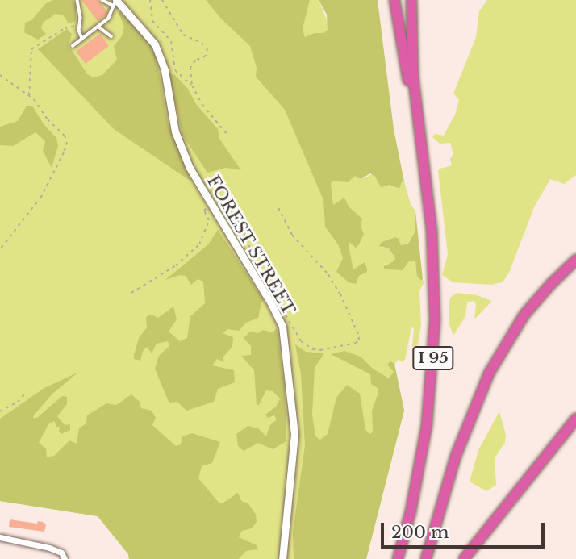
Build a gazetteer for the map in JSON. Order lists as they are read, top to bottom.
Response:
{
  "streets": {
    "highway": ["I 95"],
    "street": ["FOREST STREET"]
  },
  "scale_bar": "200 m"
}
